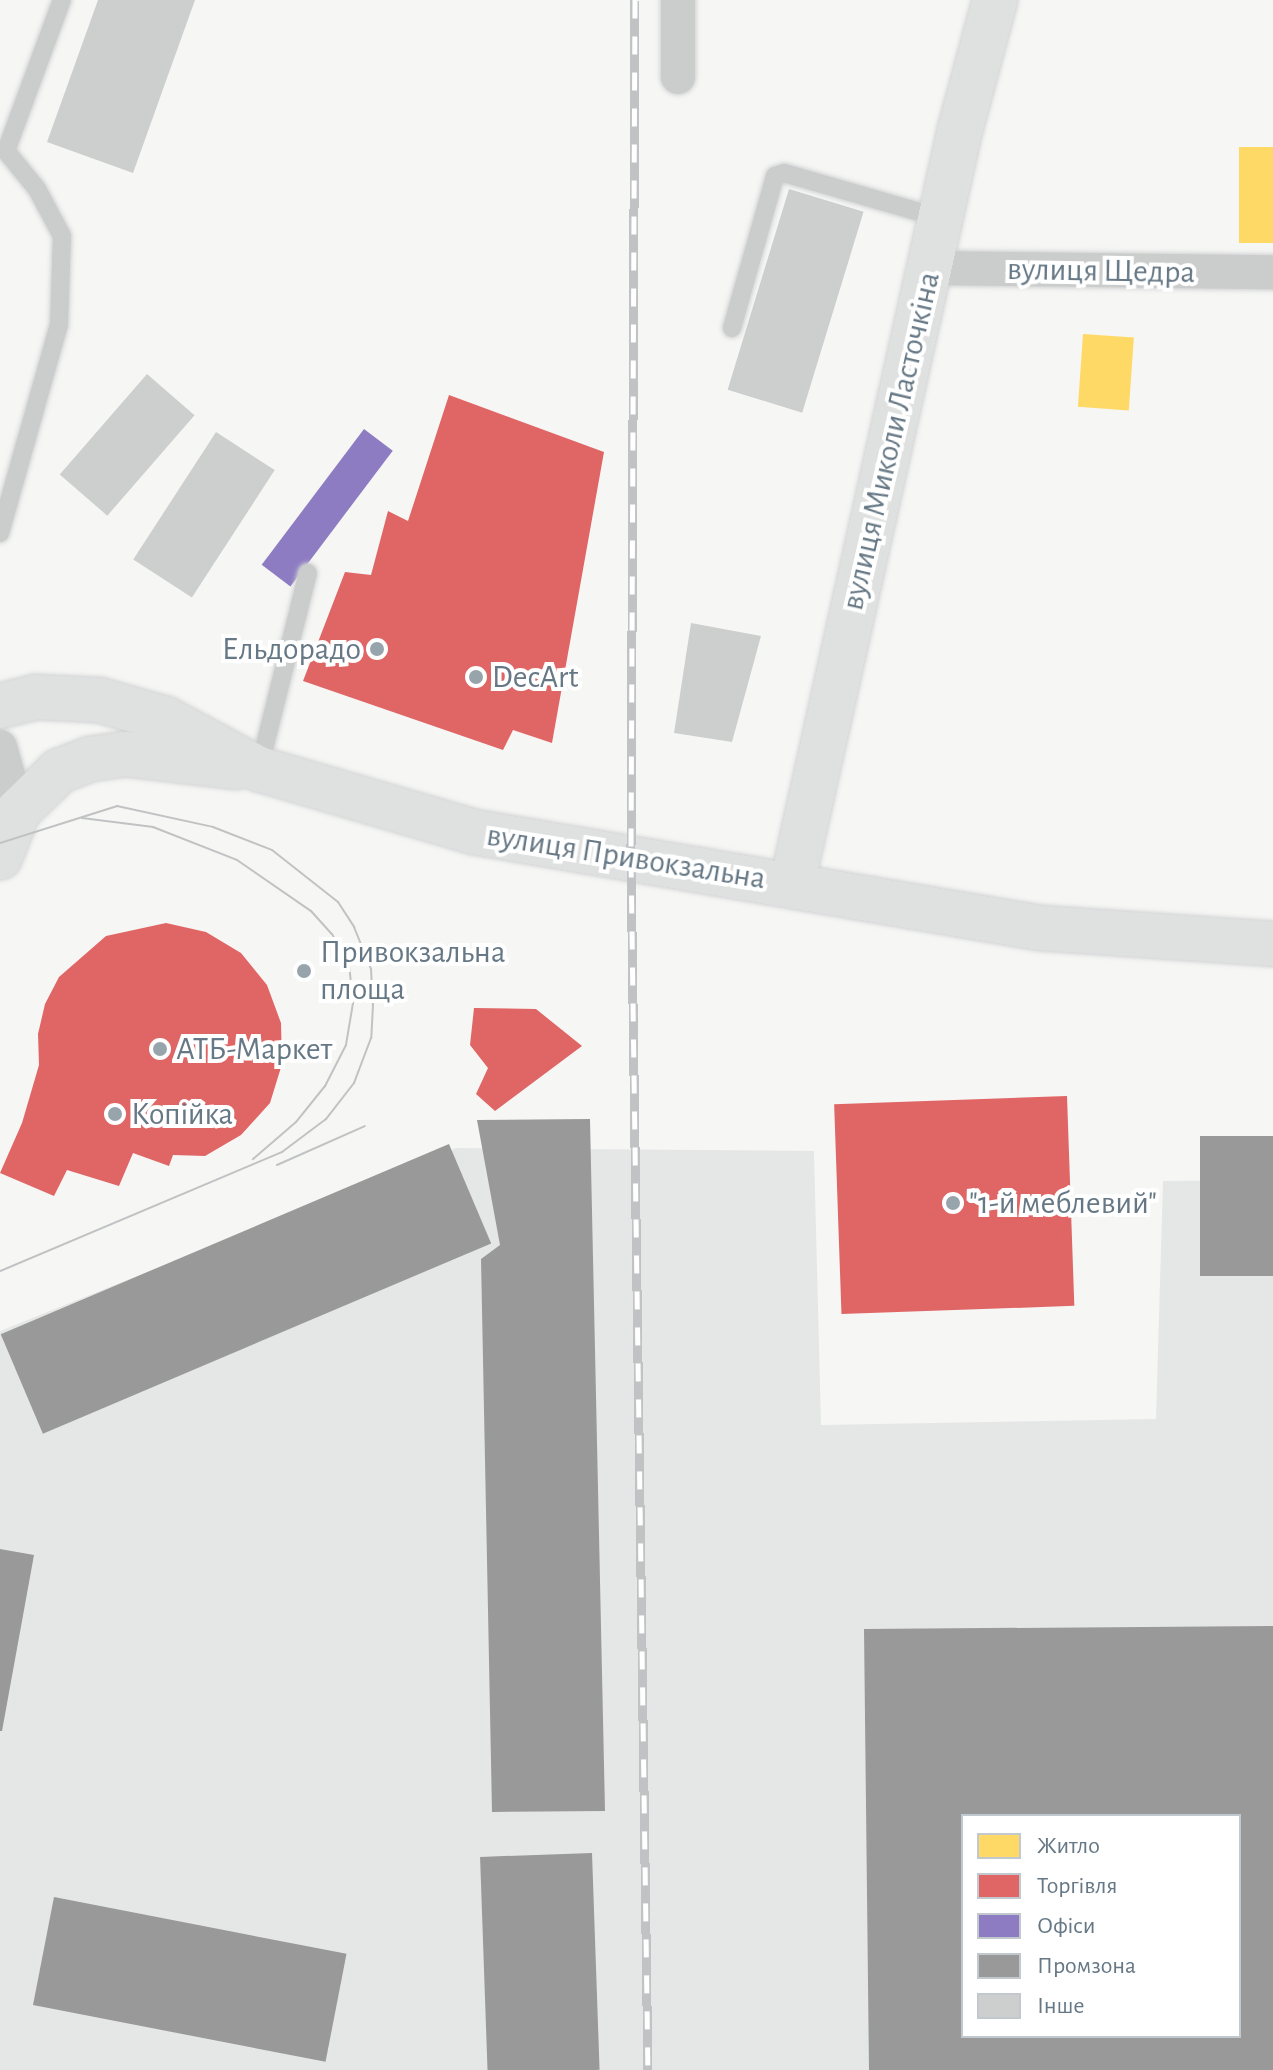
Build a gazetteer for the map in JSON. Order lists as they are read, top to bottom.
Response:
{
  "streets": {
    "main road": ["вулиця Миколи Ласточкіна", "вулиця Привокзальна"],
    "street": ["вулиця Щедра"]
  },
  "crossings": [
    ["вулиця Щедра", "вулиця Миколи Ласточкіна"],
    ["вулиця Миколи Ласточкіна", "вулиця Привокзальна"]
  ],
  "places": [
    "Ельдорадо",
    "DecArt",
    "Привокзальна площа",
    "АТБ-Маркет",
    "Копійка",
    "\"1-й меблевий\""
  ],
  "legend": [
    "Житло",
    "Торгівля",
    "Офіси",
    "Промзона",
    "Інше"
  ]
}
